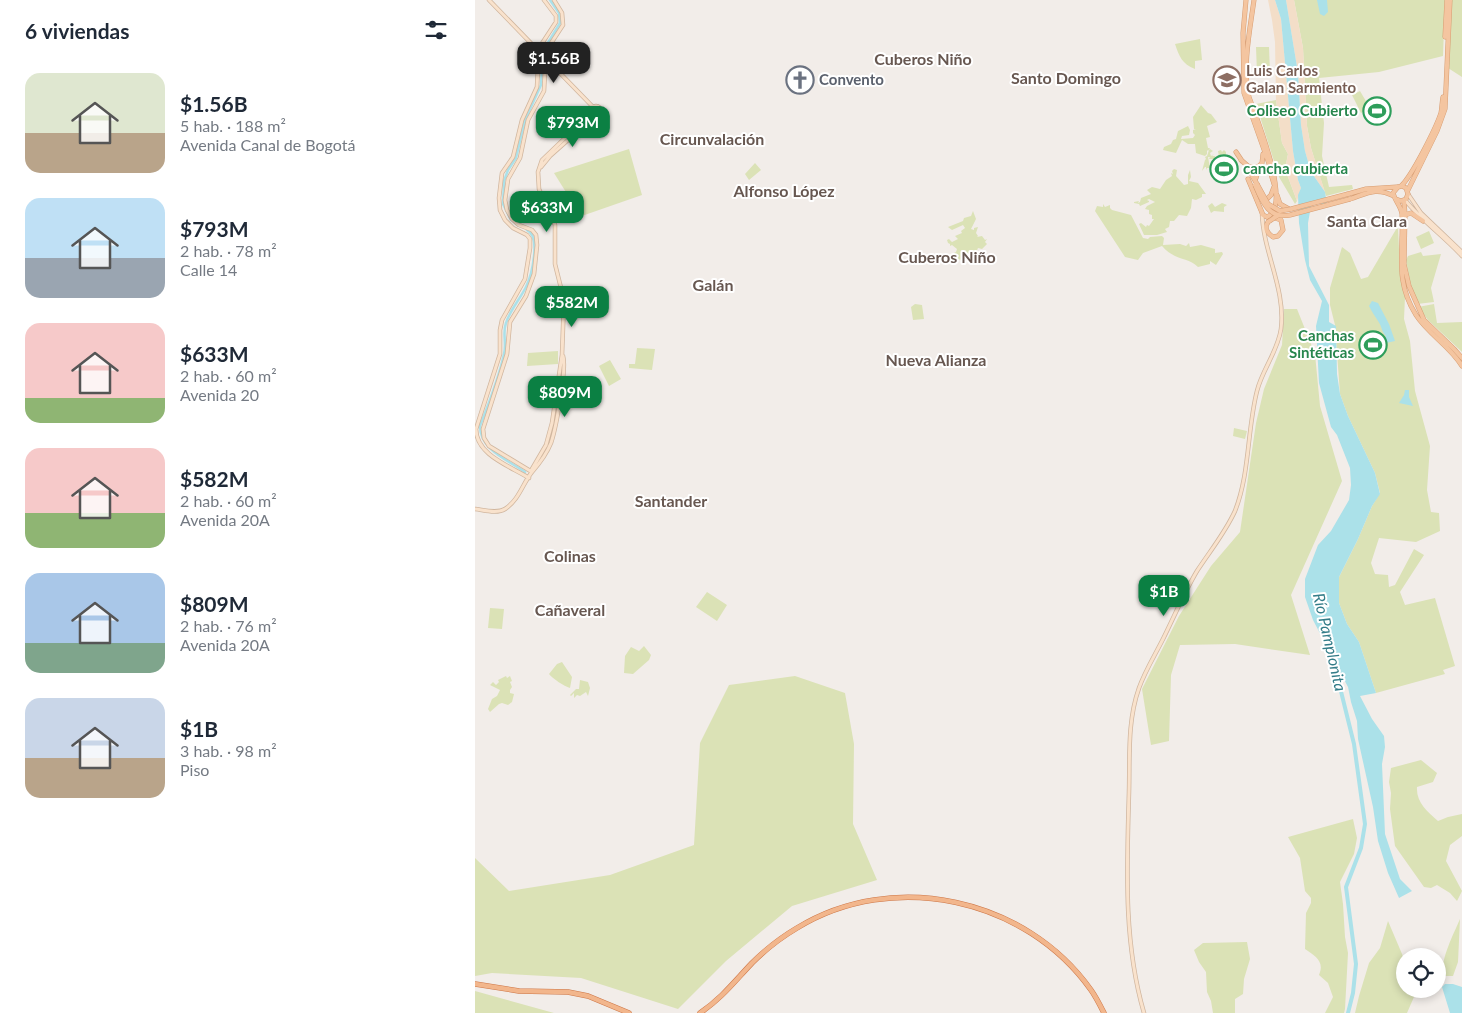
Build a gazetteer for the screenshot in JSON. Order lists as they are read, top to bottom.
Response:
{
  "districts": [
    "Cuberos Niño",
    "Santo Domingo",
    "Circunvalación",
    "Alfonso López",
    "Santa Clara",
    "Cuberos Niño",
    "Galán",
    "Nueva Alianza",
    "Santander",
    "Colinas",
    "Cañaveral"
  ],
  "water": ["Río Pamplonita"],
  "places": {
    "church": ["Convento"],
    "school or university": ["Luis Carlos Galan Sarmiento"],
    "sports": ["Coliseo Cubierto", "cancha cubierta", "Canchas Sintéticas"]
  },
  "page": {
    "heading": "6 viviendas",
    "price": [
      "$1.56B",
      "$793M",
      "$633M",
      "$582M",
      "$809M",
      "$1B"
    ],
    "list": [
      {
        "name": "$1.56B",
        "note": "5 hab. · 188 m² · Avenida Canal de Bogotá"
      },
      {
        "name": "$793M",
        "note": "2 hab. · 78 m² · Calle 14"
      },
      {
        "name": "$633M",
        "note": "2 hab. · 60 m² · Avenida 20"
      },
      {
        "name": "$582M",
        "note": "2 hab. · 60 m² · Avenida 20A"
      },
      {
        "name": "$809M",
        "note": "2 hab. · 76 m² · Avenida 20A"
      },
      {
        "name": "$1B",
        "note": "3 hab. · 98 m² · Piso"
      }
    ]
  }
}
